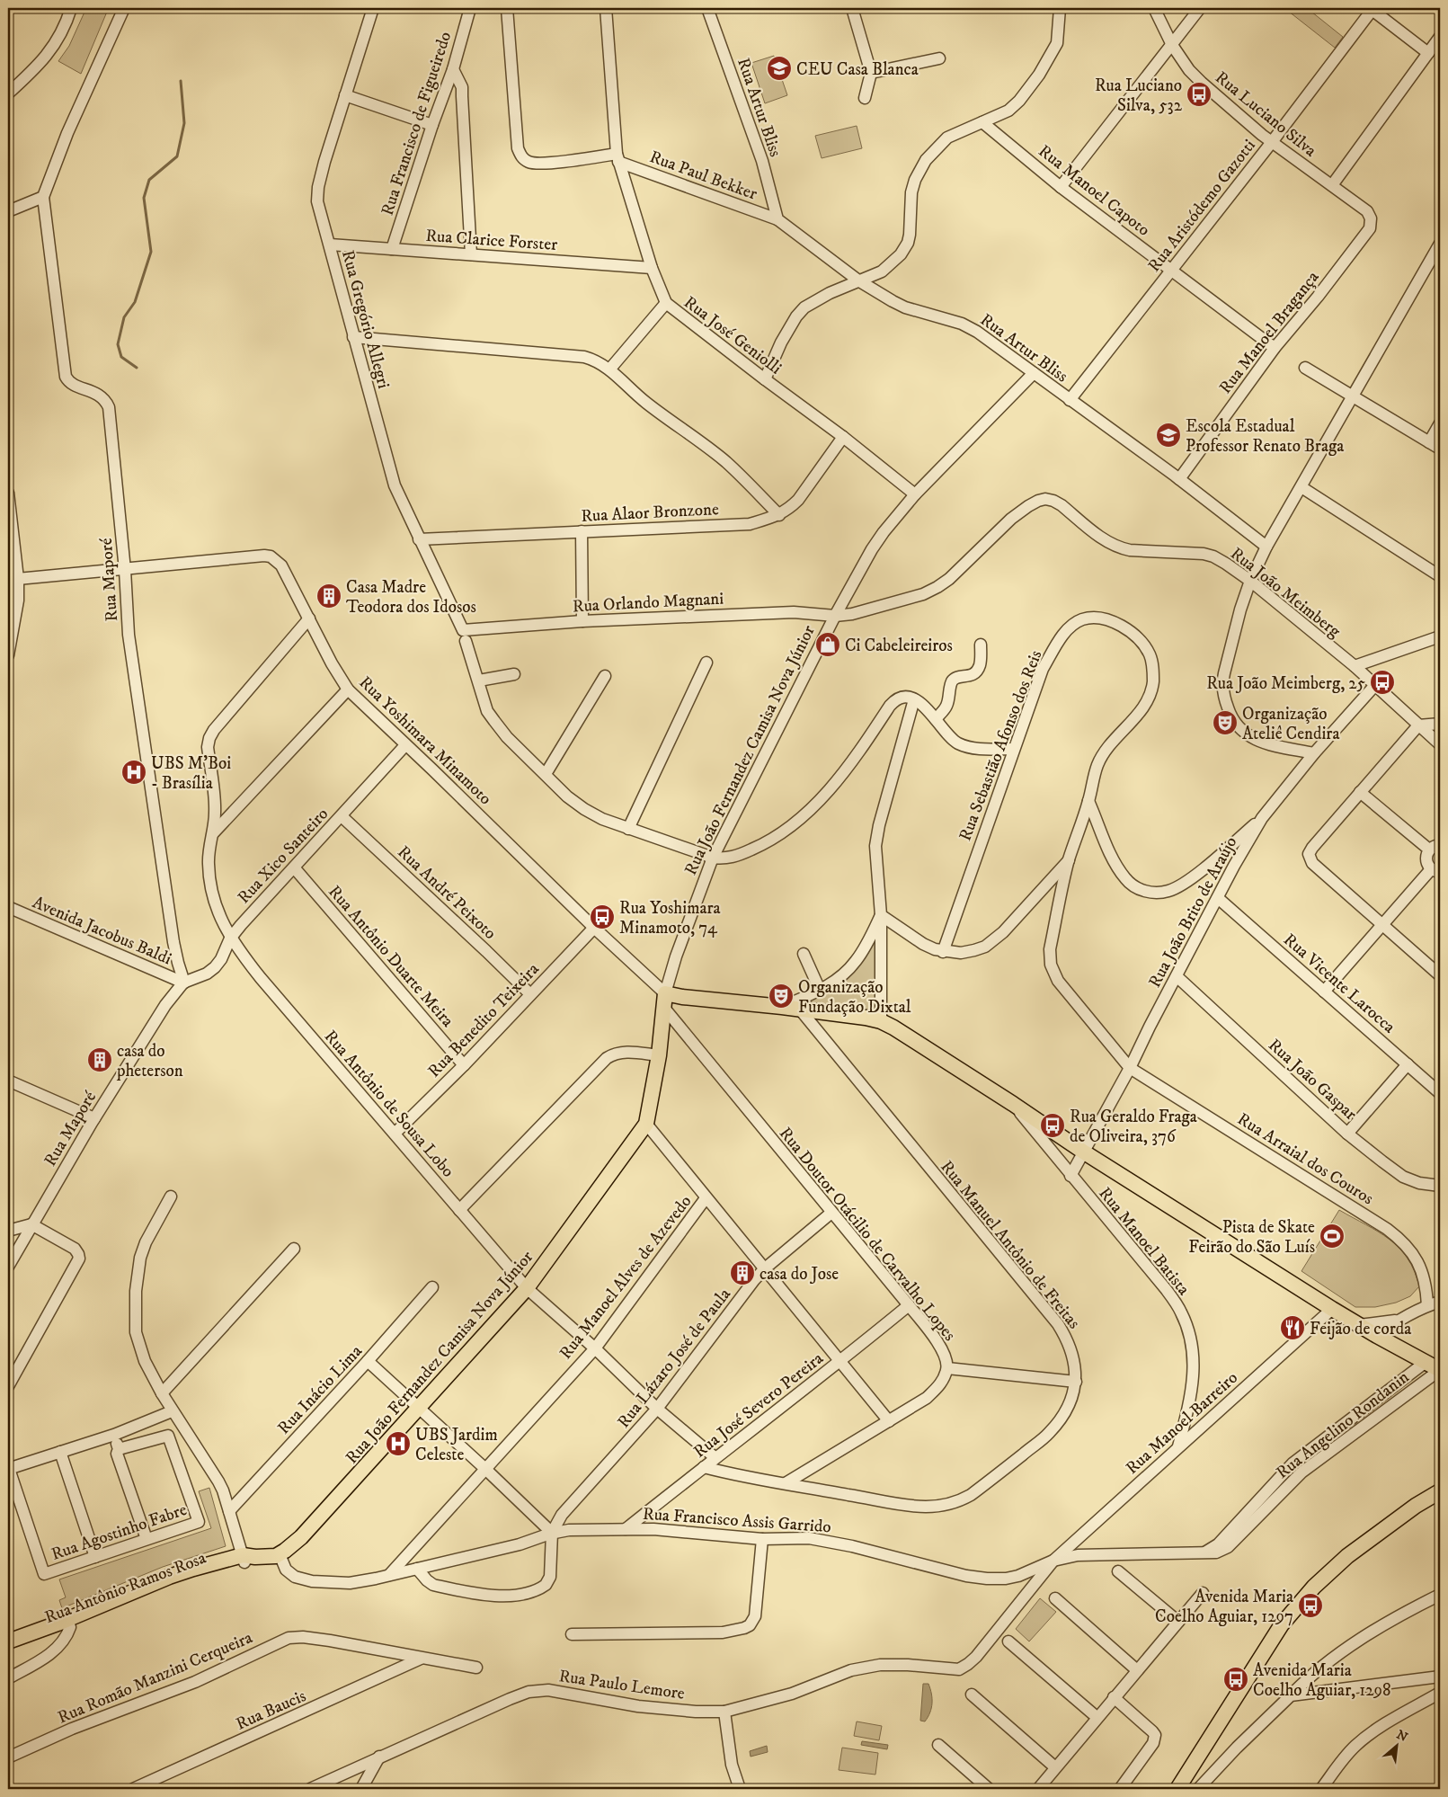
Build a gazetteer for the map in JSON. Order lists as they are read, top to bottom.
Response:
{
  "streets": {
    "main road": ["Rua João Fernandez Camisa Nova Júnior", "Rua Antônio Ramos Rosa"],
    "street": [
      "Rua Artur Bliss",
      "Rua Luciano Silva",
      "Rua Francisco de Figueiredo",
      "Rua Paul Bekker",
      "Rua Manoel Capoto",
      "Rua Aristódemo Gazotti",
      "Rua Clarice Forster",
      "Rua Gregório Allegri",
      "Rua Manoel Bragança",
      "Rua José Geniolli",
      "Rua Alaor Bronzone",
      "Rua Maporé",
      "Rua João Meimberg",
      "Rua Orlando Magnani",
      "Rua Yoshimara Minamoto",
      "Rua Sebastião Afonso dos Reis",
      "Rua Xico Santeiro",
      "Rua André Peixoto",
      "Rua João Brito de Araújo",
      "Avenida Jacobus Baldi",
      "Rua Antônio Duarte Meira",
      "Rua Vicente Larocca",
      "Rua Benedito Teixeira",
      "Rua João Gaspar",
      "Rua Antônio de Sousa Lobo",
      "Rua Arraial dos Couros",
      "Rua Doutor Otácilio de Carvalho Lopes",
      "Rua Manoel Batista",
      "Rua Manuel Antônio de Freitas",
      "Rua Manoel Alves de Azevedo",
      "Rua Lázaro José de Paula",
      "Rua Inácio Lima",
      "Rua José Severo Pereira",
      "Rua Manoel Barreiro",
      "Rua Angelino Rondanin",
      "Rua Francisco Assis Garrido",
      "Rua Agostinho Fabre",
      "Rua Romão Manzini Cerqueira",
      "Rua Paulo Lemore",
      "Rua Baucis"
    ]
  },
  "crossings": [
    ["Rua Artur Bliss", "Rua Paul Bekker"],
    ["Rua Artur Bliss", "Rua Aristódemo Gazotti"],
    ["Rua Artur Bliss", "Rua Manoel Bragança"],
    ["Rua Artur Bliss", "Rua João Fernandez Camisa Nova Júnior"],
    ["Rua Luciano Silva", "Rua Aristódemo Gazotti"],
    ["Rua Luciano Silva", "Rua Manoel Bragança"],
    ["Rua Francisco de Figueiredo", "Rua Clarice Forster"],
    ["Rua Paul Bekker", "Rua José Geniolli"],
    ["Rua Manoel Capoto", "Rua Aristódemo Gazotti"],
    ["Rua Manoel Capoto", "Rua Manoel Bragança"],
    ["Rua Clarice Forster", "Rua Gregório Allegri"],
    ["Rua Clarice Forster", "Rua José Geniolli"],
    ["Rua Gregório Allegri", "Rua Alaor Bronzone"],
    ["Rua Gregório Allegri", "Rua Orlando Magnani"],
    ["Rua Gregório Allegri", "Rua João Fernandez Camisa Nova Júnior"],
    ["Rua José Geniolli", "Rua Alaor Bronzone"],
    ["Rua José Geniolli", "Rua João Fernandez Camisa Nova Júnior"],
    ["Rua Maporé", "Rua Yoshimara Minamoto"],
    ["Rua Maporé", "Rua Xico Santeiro"],
    ["Rua Maporé", "Avenida Jacobus Baldi"],
    ["Rua João Meimberg", "Rua Orlando Magnani"],
    ["Rua João Meimberg", "Rua João Fernandez Camisa Nova Júnior"],
    ["Rua João Meimberg", "Rua João Brito de Araújo"],
    ["Rua Orlando Magnani", "Rua João Fernandez Camisa Nova Júnior"],
    ["Rua Yoshimara Minamoto", "Rua João Fernandez Camisa Nova Júnior"],
    ["Rua Yoshimara Minamoto", "Rua Xico Santeiro"],
    ["Rua Yoshimara Minamoto", "Rua Benedito Teixeira"],
    ["Rua Yoshimara Minamoto", "Rua Antônio de Sousa Lobo"],
    ["Rua Yoshimara Minamoto", "Rua Doutor Otácilio de Carvalho Lopes"],
    ["Rua Sebastião Afonso dos Reis", "Rua João Brito de Araújo"],
    ["Rua Sebastião Afonso dos Reis", "Rua Arraial dos Couros"],
    ["Rua João Fernandez Camisa Nova Júnior", "Rua Antônio de Sousa Lobo"],
    ["Rua João Fernandez Camisa Nova Júnior", "Rua Doutor Otácilio de Carvalho Lopes"],
    ["Rua João Fernandez Camisa Nova Júnior", "Rua Francisco Assis Garrido"],
    ["Rua João Fernandez Camisa Nova Júnior", "Rua Antônio Ramos Rosa"],
    ["Rua Xico Santeiro", "Rua André Peixoto"],
    ["Rua Xico Santeiro", "Avenida Jacobus Baldi"],
    ["Rua Xico Santeiro", "Rua Antônio Duarte Meira"],
    ["Rua Xico Santeiro", "Rua Antônio de Sousa Lobo"],
    ["Rua André Peixoto", "Rua Benedito Teixeira"],
    ["Rua João Brito de Araújo", "Rua Vicente Larocca"],
    ["Rua João Brito de Araújo", "Rua João Gaspar"],
    ["Rua João Brito de Araújo", "Rua Arraial dos Couros"],
    ["Rua João Brito de Araújo", "Rua Manoel Batista"],
    ["Rua Antônio Duarte Meira", "Rua Benedito Teixeira"],
    ["Rua Benedito Teixeira", "Rua Antônio de Sousa Lobo"],
    ["Rua Antônio de Sousa Lobo", "Rua Manoel Alves de Azevedo"],
    ["Rua Antônio de Sousa Lobo", "Rua Lázaro José de Paula"],
    ["Rua Antônio de Sousa Lobo", "Rua José Severo Pereira"],
    ["Rua Doutor Otácilio de Carvalho Lopes", "Rua Manuel Antônio de Freitas"],
    ["Rua Doutor Otácilio de Carvalho Lopes", "Rua Lázaro José de Paula"],
    ["Rua Doutor Otácilio de Carvalho Lopes", "Rua José Severo Pereira"],
    ["Rua Manoel Batista", "Rua Manoel Barreiro"],
    ["Rua Manuel Antônio de Freitas", "Rua José Severo Pereira"],
    ["Rua Manoel Alves de Azevedo", "Rua Francisco Assis Garrido"],
    ["Rua Lázaro José de Paula", "Rua Francisco Assis Garrido"],
    ["Rua José Severo Pereira", "Rua Francisco Assis Garrido"],
    ["Rua Manoel Barreiro", "Rua Francisco Assis Garrido"],
    ["Rua Manoel Barreiro", "Rua Paulo Lemore"],
    ["Rua Angelino Rondanin", "Rua Francisco Assis Garrido"],
    ["Rua Francisco Assis Garrido", "Rua Antônio Ramos Rosa"],
    ["Rua Francisco Assis Garrido", "Rua Paulo Lemore"],
    ["Rua Romão Manzini Cerqueira", "Rua Baucis"]
  ],
  "places": {
    "school or university": ["CEU Casa Blanca", "Escola Estadual Professor Renato Braga"],
    "bus stop": [
      "Rua Luciano Silva, 532",
      "Rua João Meimberg, 25",
      "Rua Yoshimara Minamoto, 74",
      "Rua Geraldo Fraga de Oliveira, 376",
      "Avenida Maria Coelho Aguiar, 1297",
      "Avenida Maria Coelho Aguiar, 1298"
    ],
    "building": ["Casa Madre Teodora dos Idosos", "casa do pheterson", "casa do Jose"],
    "shop": ["Ci Cabeleireiros"],
    "theatre": ["Organização Ateliê Cendira", "Organização Fundação Dixtal"],
    "hospital": ["UBS M'Boi - Brasília", "UBS Jardim Celeste"],
    "sports": ["Pista de Skate Feirão do São Luís"],
    "restaurant": ["Feijão de corda"]
  },
  "north": "top right"
}
